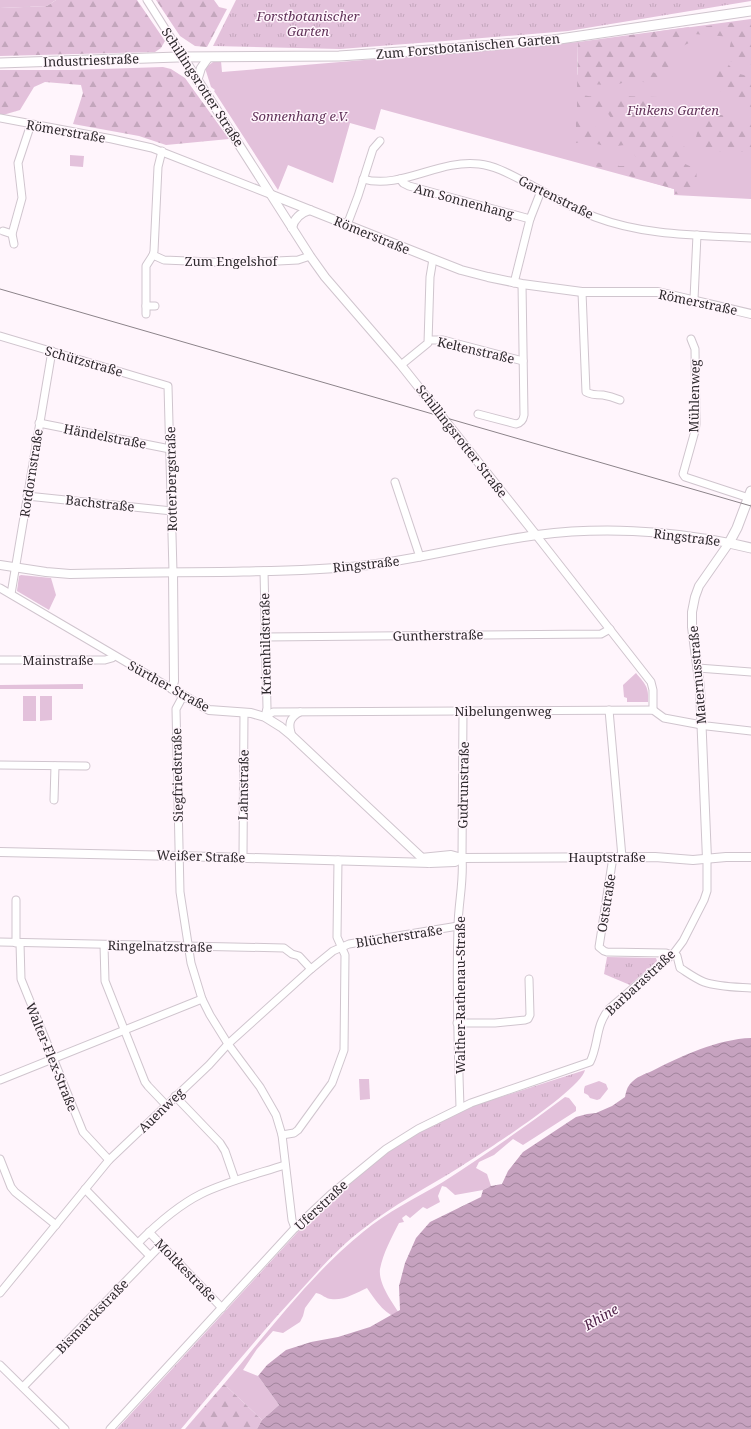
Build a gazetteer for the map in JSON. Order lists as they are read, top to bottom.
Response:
{
  "streets": {
    "main road": ["Zum Forstbotanischen Garten", "Industriestraße", "Maternusstraße"],
    "street": [
      "Schillingsrotter Straße",
      "Römerstraße",
      "Gartenstraße",
      "Am Sonnenhang",
      "Zum Engelshof",
      "Keltenstraße",
      "Schützstraße",
      "Mühlenweg",
      "Händelstraße",
      "Rotdornstraße",
      "Rotterbergstraße",
      "Bachstraße",
      "Ringstraße",
      "Guntherstraße",
      "Kriemhildstraße",
      "Mainstraße",
      "Sürther Straße",
      "Nibelungenweg",
      "Siegfriedstraße",
      "Lahnstraße",
      "Gudrunstraße",
      "Weißer Straße",
      "Hauptstraße",
      "Oststraße",
      "Blücherstraße",
      "Ringelnatzstraße",
      "Barbarastraße",
      "Walther-Rathenau-Straße",
      "Walter-Flex-Straße",
      "Auenweg",
      "Uferstraße",
      "Moltkestraße",
      "Bismarckstraße"
    ]
  },
  "crossings": [
    ["Zum Forstbotanischen Garten", "Industriestraße"],
    ["Zum Forstbotanischen Garten", "Schillingsrotter Straße"],
    ["Industriestraße", "Schillingsrotter Straße"],
    ["Schillingsrotter Straße", "Römerstraße"],
    ["Schillingsrotter Straße", "Zum Engelshof"],
    ["Schillingsrotter Straße", "Ringstraße"],
    ["Schillingsrotter Straße", "Guntherstraße"],
    ["Schillingsrotter Straße", "Nibelungenweg"],
    ["Römerstraße", "Keltenstraße"],
    ["Gartenstraße", "Am Sonnenhang"],
    ["Gartenstraße", "Keltenstraße"],
    ["Am Sonnenhang", "Keltenstraße"],
    ["Schützstraße", "Rotdornstraße"],
    ["Schützstraße", "Rotterbergstraße"],
    ["Mühlenweg", "Maternusstraße"],
    ["Händelstraße", "Rotdornstraße"],
    ["Händelstraße", "Rotterbergstraße"],
    ["Rotdornstraße", "Bachstraße"],
    ["Rotdornstraße", "Ringstraße"],
    ["Rotdornstraße", "Sürther Straße"],
    ["Rotterbergstraße", "Bachstraße"],
    ["Rotterbergstraße", "Ringstraße"],
    ["Ringstraße", "Kriemhildstraße"],
    ["Ringstraße", "Maternusstraße"],
    ["Guntherstraße", "Kriemhildstraße"],
    ["Kriemhildstraße", "Sürther Straße"],
    ["Kriemhildstraße", "Nibelungenweg"],
    ["Mainstraße", "Sürther Straße"],
    ["Maternusstraße", "Nibelungenweg"],
    ["Maternusstraße", "Hauptstraße"],
    ["Maternusstraße", "Barbarastraße"],
    ["Sürther Straße", "Nibelungenweg"],
    ["Sürther Straße", "Siegfriedstraße"],
    ["Sürther Straße", "Lahnstraße"],
    ["Sürther Straße", "Weißer Straße"],
    ["Sürther Straße", "Hauptstraße"],
    ["Nibelungenweg", "Gudrunstraße"],
    ["Siegfriedstraße", "Weißer Straße"],
    ["Siegfriedstraße", "Ringelnatzstraße"],
    ["Siegfriedstraße", "Auenweg"],
    ["Siegfriedstraße", "Uferstraße"],
    ["Lahnstraße", "Weißer Straße"],
    ["Gudrunstraße", "Hauptstraße"],
    ["Gudrunstraße", "Walther-Rathenau-Straße"],
    ["Weißer Straße", "Hauptstraße"],
    ["Hauptstraße", "Oststraße"],
    ["Hauptstraße", "Barbarastraße"],
    ["Hauptstraße", "Walther-Rathenau-Straße"],
    ["Oststraße", "Barbarastraße"],
    ["Blücherstraße", "Walther-Rathenau-Straße"],
    ["Blücherstraße", "Auenweg"],
    ["Ringelnatzstraße", "Walter-Flex-Straße"],
    ["Ringelnatzstraße", "Auenweg"],
    ["Barbarastraße", "Uferstraße"],
    ["Walther-Rathenau-Straße", "Uferstraße"],
    ["Walter-Flex-Straße", "Auenweg"],
    ["Auenweg", "Moltkestraße"],
    ["Uferstraße", "Moltkestraße"],
    ["Moltkestraße", "Bismarckstraße"]
  ],
  "water": ["Rhine"],
  "parks": ["Forstbotanischer Garten", "Finkens Garten", "Sonnenhang e.V."]
}
